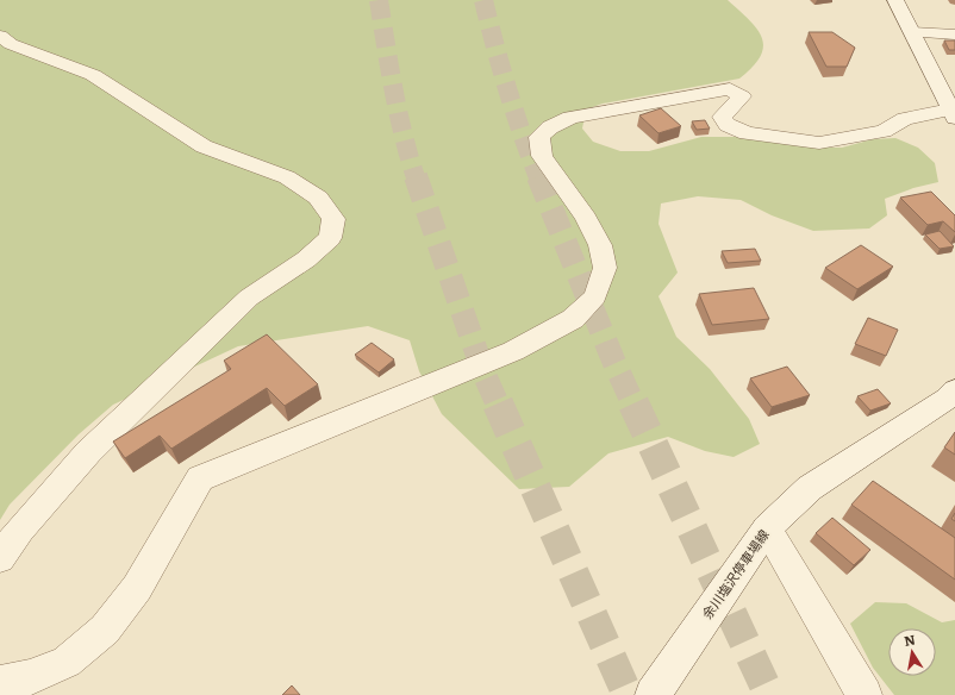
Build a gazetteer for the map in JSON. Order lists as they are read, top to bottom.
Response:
{
  "streets": {
    "street": ["余川塩沢停車場線"]
  },
  "north": "top"
}
